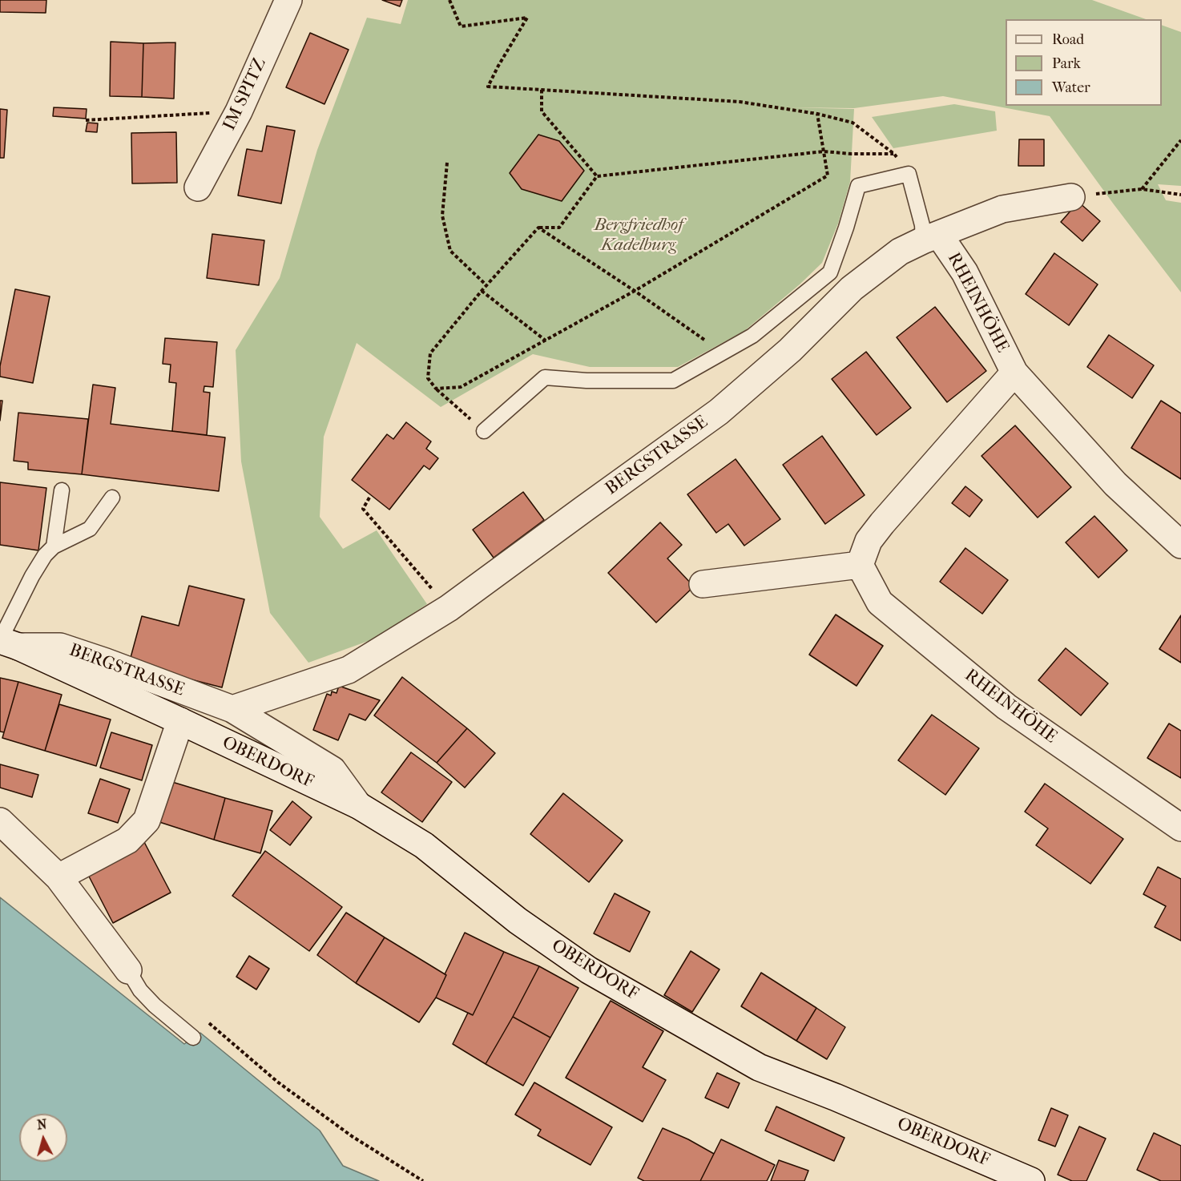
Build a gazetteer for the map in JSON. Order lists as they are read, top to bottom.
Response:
{
  "streets": {
    "street": [
      "IM SPITZ",
      "RHEINHÖHE",
      "BERGSTRASSE",
      "OBERDORF"
    ]
  },
  "crossings": [
    ["RHEINHÖHE", "BERGSTRASSE"],
    ["BERGSTRASSE", "OBERDORF"]
  ],
  "parks": ["Bergfriedhof Kadelburg"],
  "legend": ["Road", "Park", "Water"],
  "north": "top"
}
